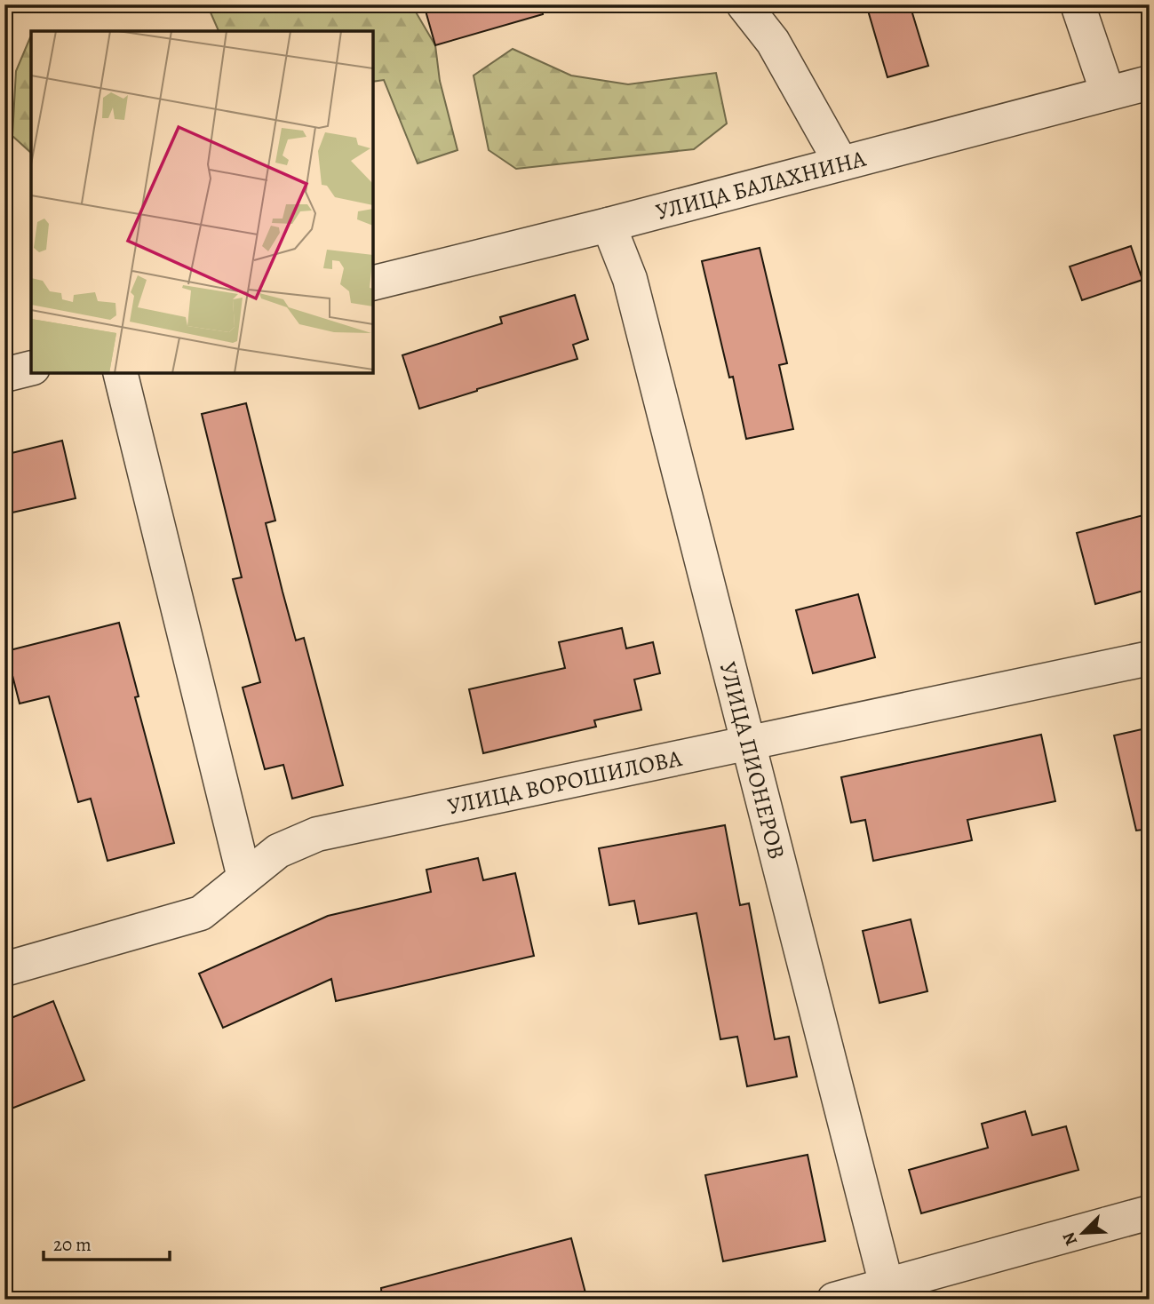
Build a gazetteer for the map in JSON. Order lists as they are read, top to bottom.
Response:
{
  "streets": {
    "street": ["УЛИЦА БАЛАХНИНА", "УЛИЦА ПИОНЕРОВ", "УЛИЦА ВОРОШИЛОВА"]
  },
  "crossings": [
    ["УЛИЦА БАЛАХНИНА", "УЛИЦА ПИОНЕРОВ"],
    ["УЛИЦА ПИОНЕРОВ", "УЛИЦА ВОРОШИЛОВА"]
  ],
  "scale_bar": "20 m",
  "north": "bottom left"
}
